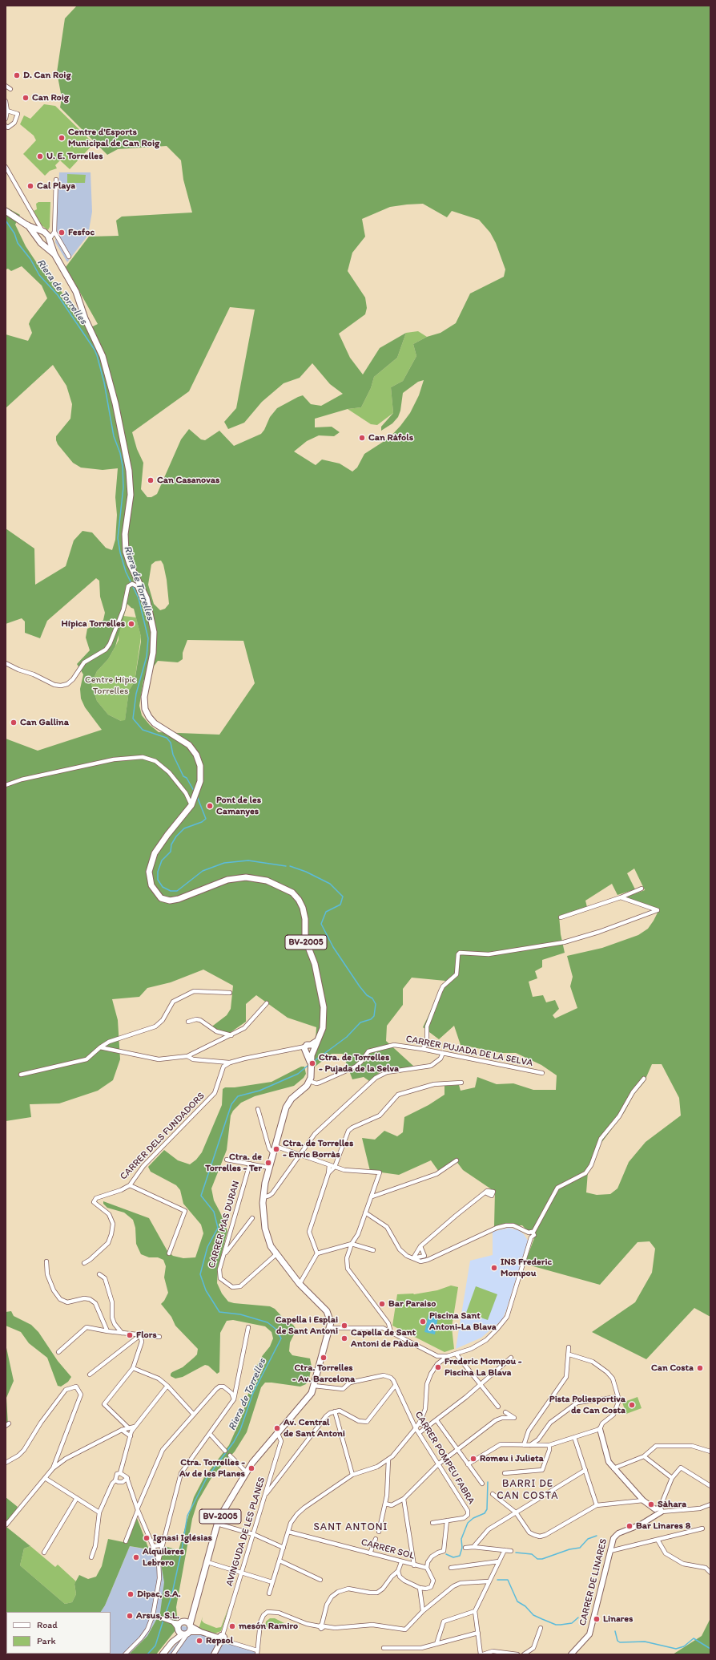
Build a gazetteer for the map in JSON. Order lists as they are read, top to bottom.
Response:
{
  "streets": {
    "main road": ["BV-2005"],
    "street": [
      "CARRER PUJADA DE LA SELVA",
      "CARRER DELS FUNDADORS",
      "CARRER MAS DURAN",
      "CARRER POMPEU FABRA",
      "AVINGUDA DE LES PLANES",
      "CARRER SOL",
      "CARRER DE LINARES"
    ]
  },
  "crossings": [
    ["BV-2005", "CARRER PUJADA DE LA SELVA"],
    ["BV-2005", "CARRER MAS DURAN"],
    ["BV-2005", "CARRER POMPEU FABRA"],
    ["BV-2005", "AVINGUDA DE LES PLANES"]
  ],
  "districts": ["BARRI DE CAN COSTA", "SANT ANTONI"],
  "water": ["Riera de Torrelles"],
  "parks": ["Centre Hípic Torrelles"],
  "places": [
    "D. Can Roig",
    "Can Roig",
    "Centre d'Esports Municipal de Can Roig",
    "U. E. Torrelles",
    "Cal Playa",
    "Fesfoc",
    "Can Ràfols",
    "Can Casanovas",
    "Hípica Torrelles",
    "Can Gallina",
    "Pont de les Camanyes",
    "Ctra. de Torrelles - Pujada de la Selva",
    "Ctra. de Torrelles - Enric Borràs",
    "Ctra. de Torrelles - Ter",
    "INS Frederic Mompou",
    "Bar Paraiso",
    "Piscina Sant Antoni-La Blava",
    "Capella i Esplai de Sant Antoni",
    "Flors",
    "Capella de Sant Antoni de Pàdua",
    "Ctra. Torrelles - Av. Barcelona",
    "Frederic Mompou - Piscina La Blava",
    "Can Costa",
    "Pista Poliesportiva de Can Costa",
    "Av. Central de Sant Antoni",
    "Romeu i Julieta",
    "Ctra. Torrelles - Av de les Planes",
    "Sàhara",
    "Bar Linares 8",
    "Ignasi Iglésias",
    "Alquileres Lebrero",
    "Dipac, S.A.",
    "Arsus, S.L.",
    "Linares",
    "mesón Ramiro",
    "Repsol"
  ],
  "legend": ["Road", "Park"]
}
